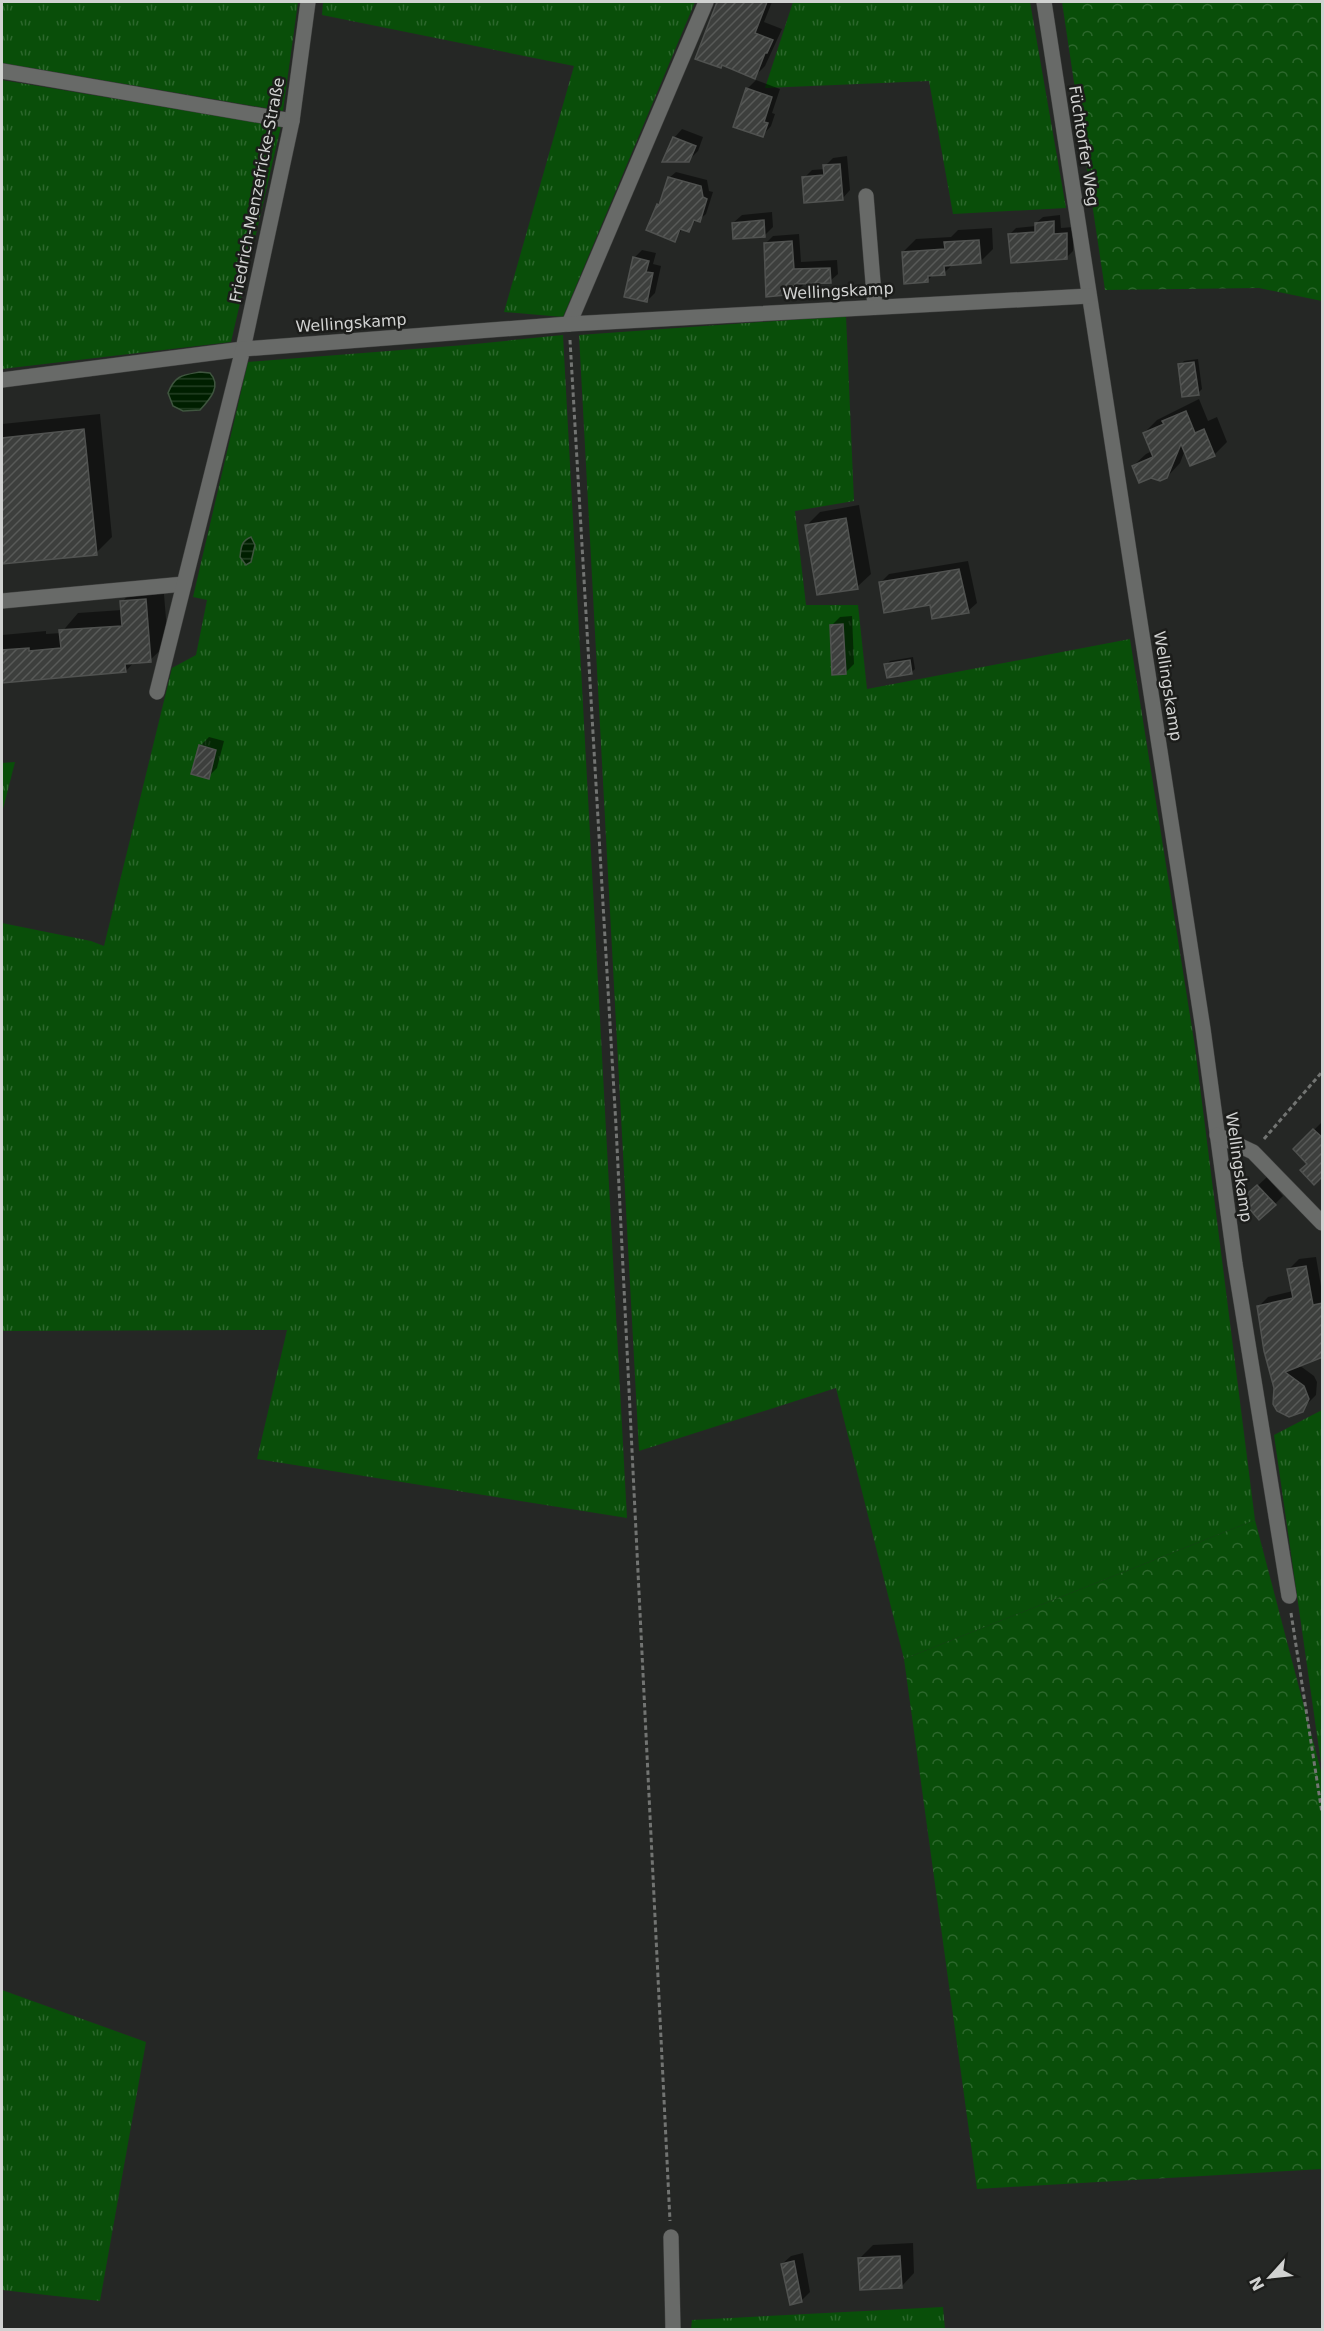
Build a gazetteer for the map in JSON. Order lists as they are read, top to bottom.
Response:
{
  "streets": {
    "street": ["Füchtorfer Weg", "Friedrich-Menzefricke-Straße", "Wellingskamp"]
  },
  "crossings": [
    ["Füchtorfer Weg", "Wellingskamp"],
    ["Friedrich-Menzefricke-Straße", "Wellingskamp"]
  ],
  "north": "bottom left"
}
